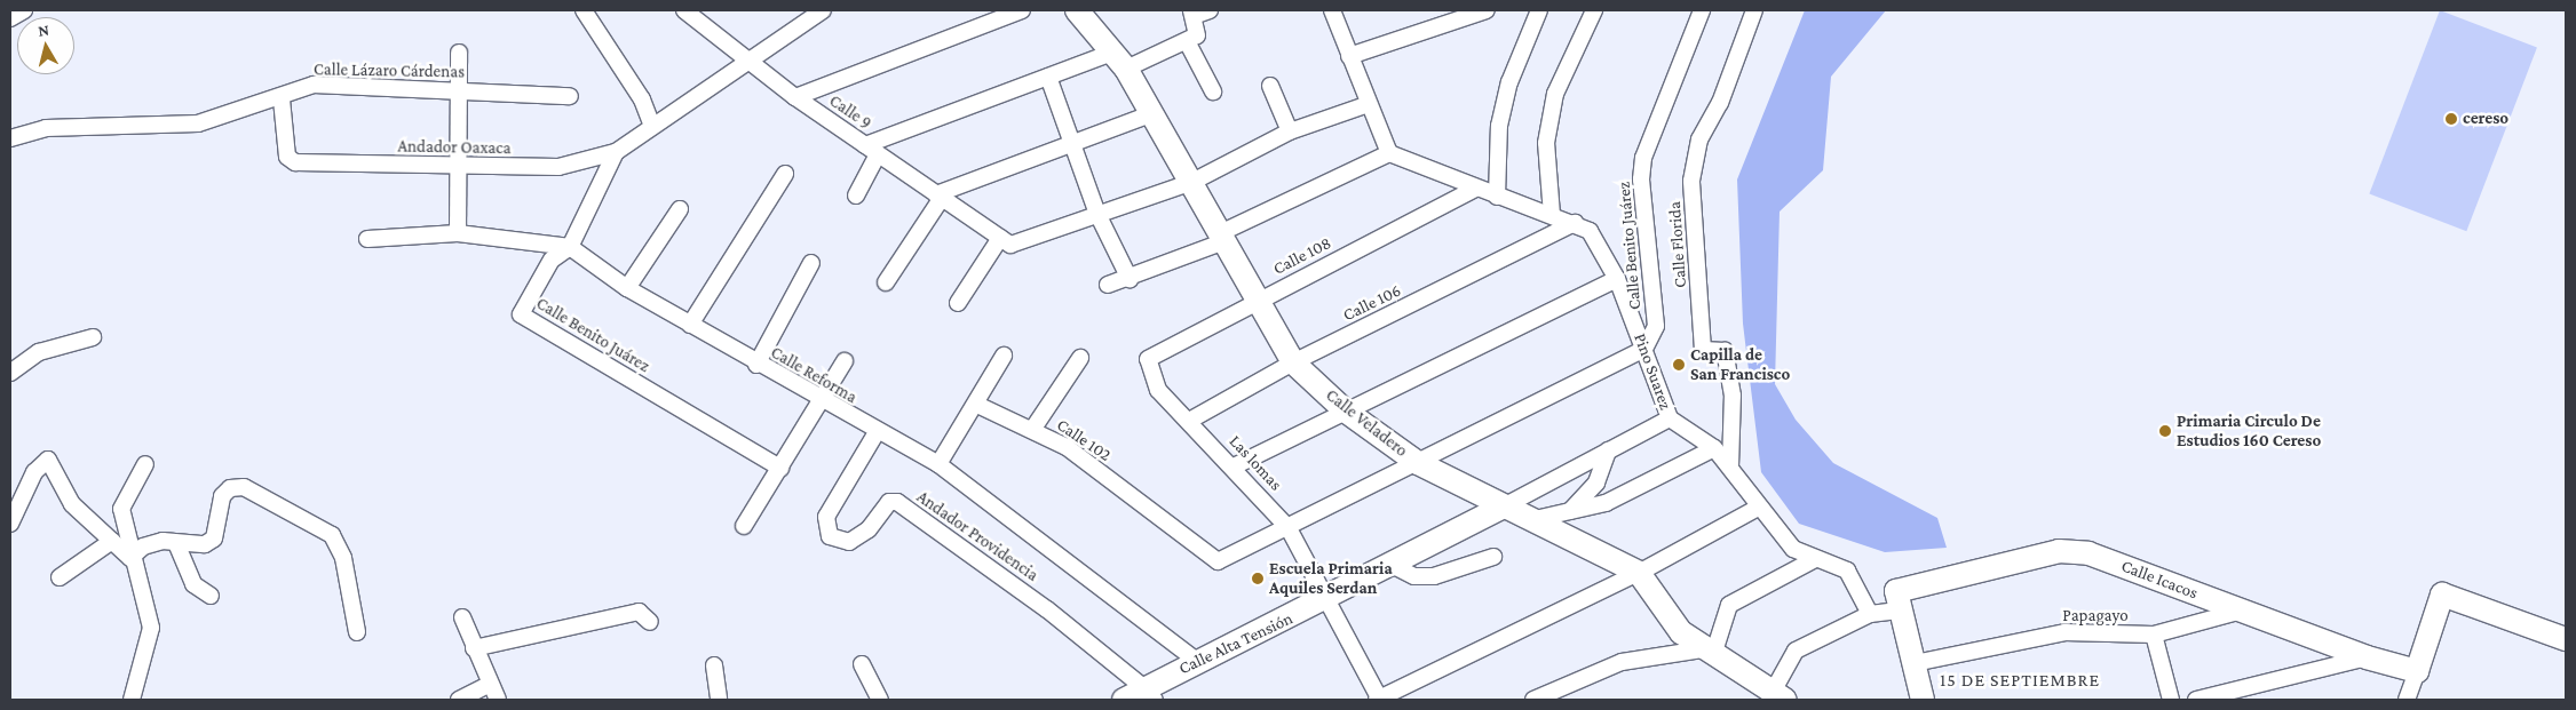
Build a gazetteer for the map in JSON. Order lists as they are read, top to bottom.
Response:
{
  "streets": {
    "main road": ["Calle Veladero", "Calle Icacos", "Calle Alta Tensión"],
    "street": [
      "Calle Lázaro Cárdenas",
      "Calle 9",
      "Andador Oaxaca",
      "Calle Florida",
      "Calle Benito Juárez",
      "Calle 108",
      "Calle 106",
      "Pino Suarez",
      "Calle Reforma",
      "Calle 102",
      "Las lomas",
      "Andador Providencia",
      "Papagayo"
    ]
  },
  "crossings": [
    ["Calle Lázaro Cárdenas", "Andador Oaxaca"],
    ["Andador Oaxaca", "Calle Benito Juárez"],
    ["Calle Florida", "Pino Suarez"],
    ["Calle Benito Juárez", "Pino Suarez"],
    ["Calle Benito Juárez", "Calle Reforma"],
    ["Calle 108", "Pino Suarez"],
    ["Calle 108", "Calle Veladero"],
    ["Calle 108", "Las lomas"],
    ["Calle 106", "Pino Suarez"],
    ["Calle 106", "Calle Veladero"],
    ["Calle 106", "Las lomas"],
    ["Calle Reforma", "Andador Providencia"],
    ["Calle Reforma", "Calle Alta Tensión"],
    ["Calle Veladero", "Calle Alta Tensión"],
    ["Calle 102", "Las lomas"],
    ["Las lomas", "Calle Alta Tensión"],
    ["Andador Providencia", "Calle Alta Tensión"],
    ["Calle Icacos", "Papagayo"]
  ],
  "districts": ["15 DE SEPTIEMBRE"],
  "places": [
    "cereso",
    "Capilla de San Francisco",
    "Primaria Circulo De Estudios 160 Cereso",
    "Escuela Primaria Aquiles Serdan"
  ],
  "north": "top"
}
